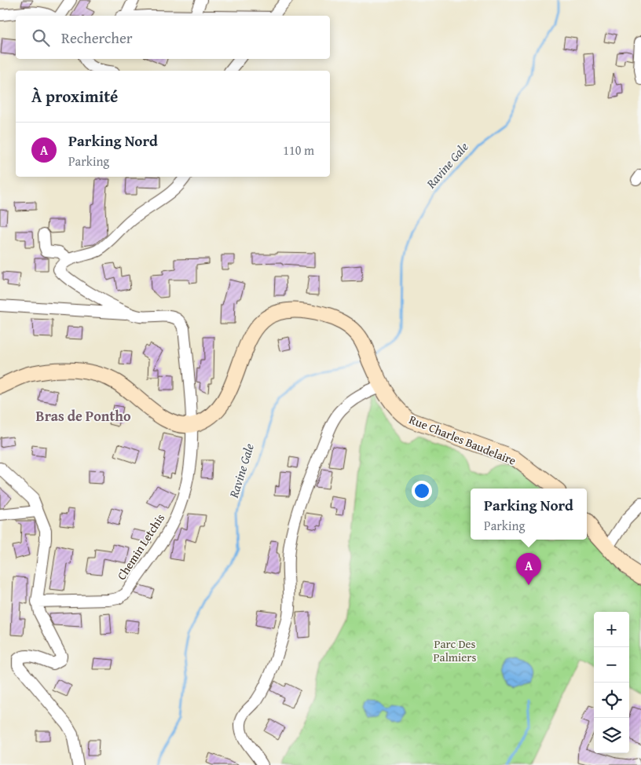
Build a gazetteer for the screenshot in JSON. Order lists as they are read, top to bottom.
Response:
{
  "streets": {
    "main road": ["Rue Charles Baudelaire"],
    "street": ["Chemin Letchis"]
  },
  "crossings": [
    ["Rue Charles Baudelaire", "Chemin Letchis"]
  ],
  "districts": ["Bras de Pontho"],
  "water": ["Ravine Gale"],
  "parks": ["Parc Des Palmiers"],
  "page": {
    "search": "Rechercher",
    "heading": "À proximité",
    "list": [
      {
        "mark": "A",
        "name": "Parking Nord",
        "note": "Parking",
        "value": "110 m"
      }
    ],
    "popup": ["Parking Nord", "Parking"],
    "pins": "A",
    "map_buttons": ["+", "−"]
  }
}
